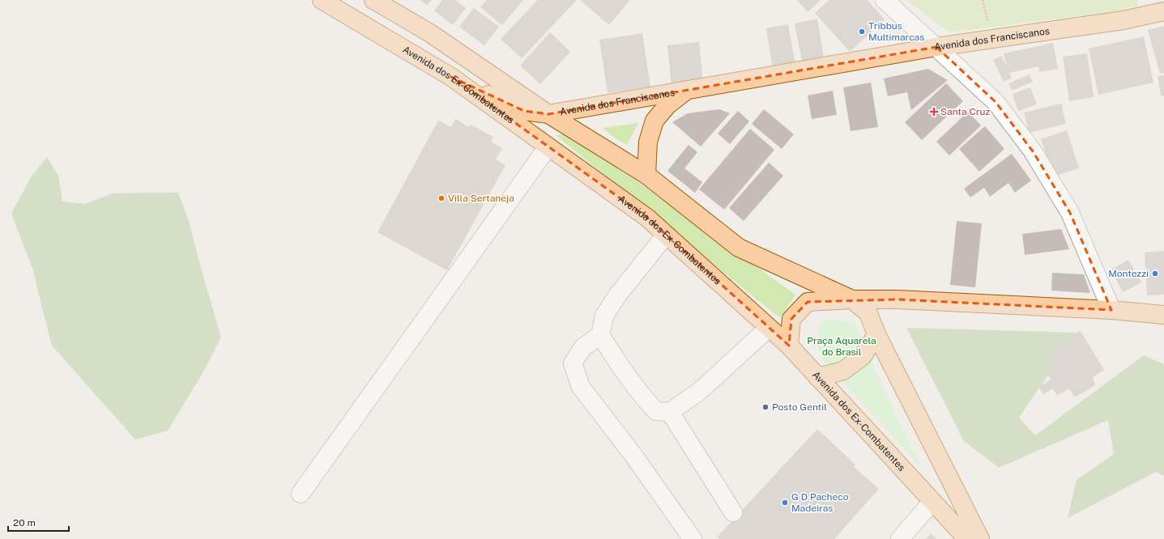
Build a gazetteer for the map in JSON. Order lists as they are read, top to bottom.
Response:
{
  "streets": {
    "main road": ["Avenida dos Franciscanos", "Avenida dos Ex-Combatentes"]
  },
  "parks": ["Praça Aquarela do Brasil"],
  "places": {
    "other": [
      "Tribbus Multimarcas",
      "Villa Sertaneja",
      "Montezzi",
      "Posto Gentil",
      "G D Pacheco Madeiras"
    ],
    "health": ["Santa Cruz"]
  },
  "scale_bar": "20 m"
}
